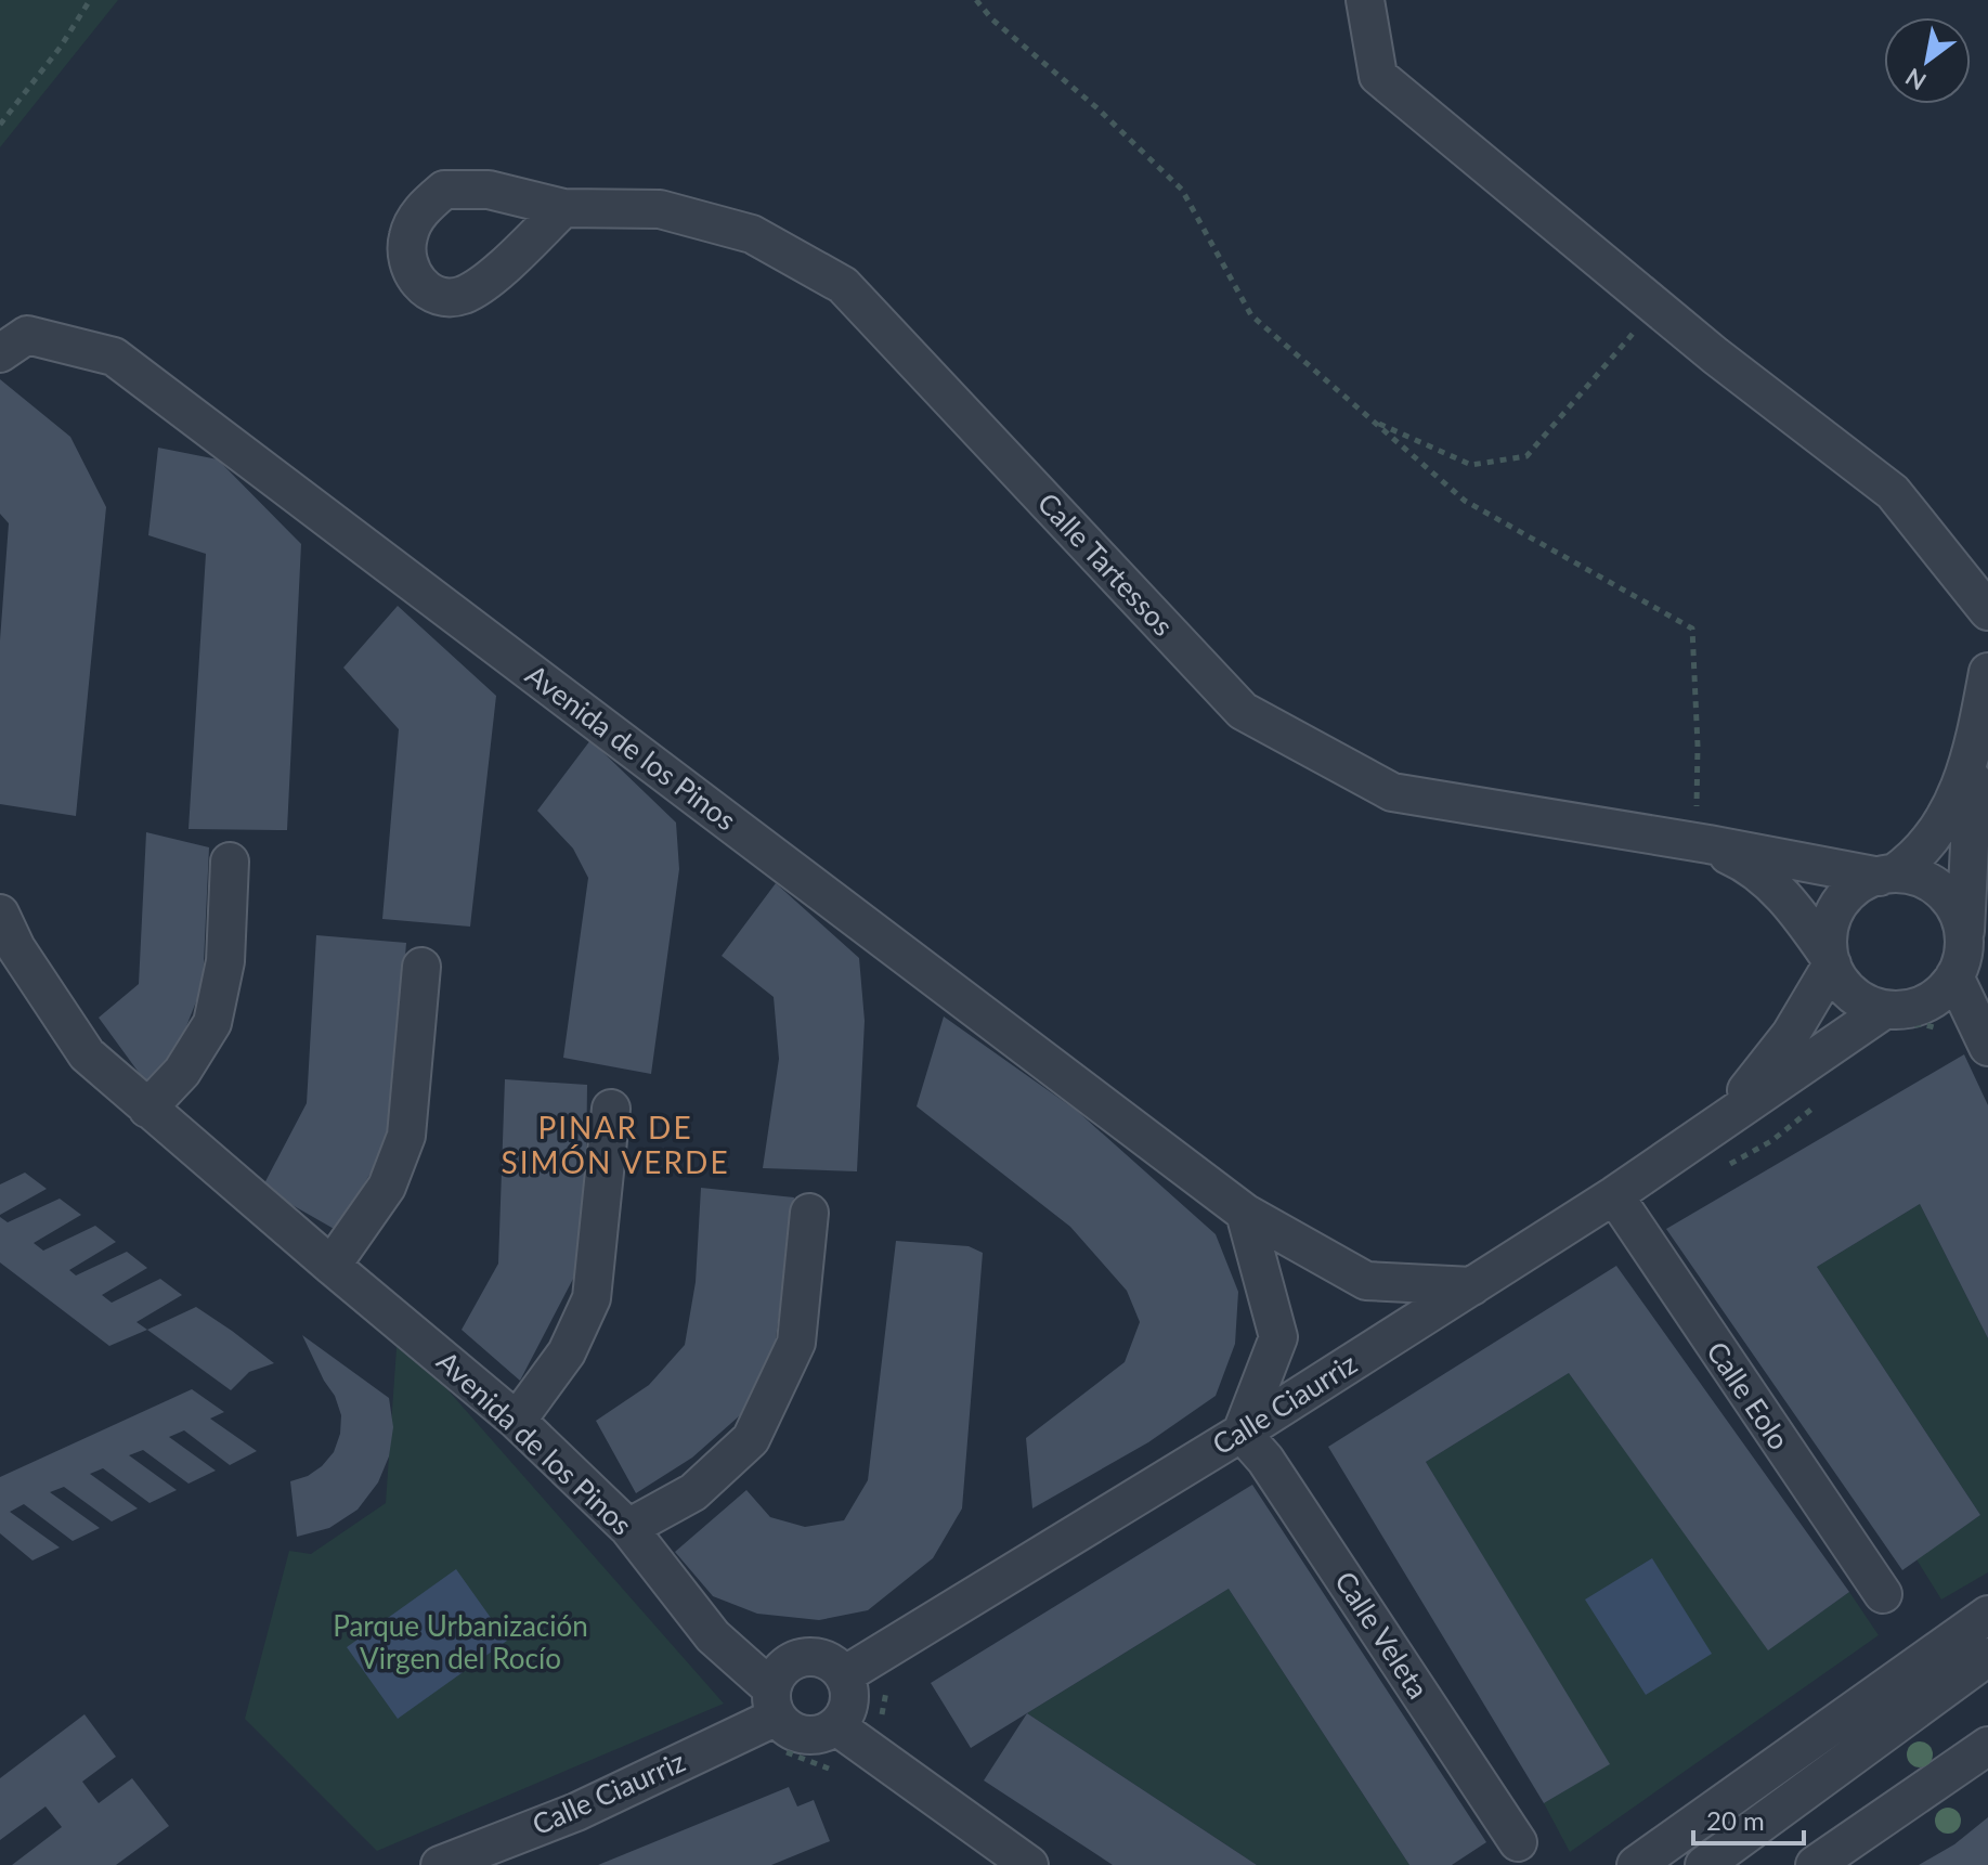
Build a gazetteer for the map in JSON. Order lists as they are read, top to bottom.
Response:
{
  "streets": {
    "street": [
      "Calle Tartessos",
      "Avenida de los Pinos",
      "Calle Eolo",
      "Calle Ciaurriz",
      "Calle Veleta"
    ]
  },
  "crossings": [
    ["Calle Tartessos", "Calle Ciaurriz"],
    ["Avenida de los Pinos", "Calle Ciaurriz"],
    ["Calle Eolo", "Calle Ciaurriz"],
    ["Calle Ciaurriz", "Calle Veleta"]
  ],
  "districts": ["PINAR DE SIMÓN VERDE"],
  "parks": ["Parque Urbanización Virgen del Rocío"],
  "scale_bar": "20 m",
  "north": "bottom left"
}
